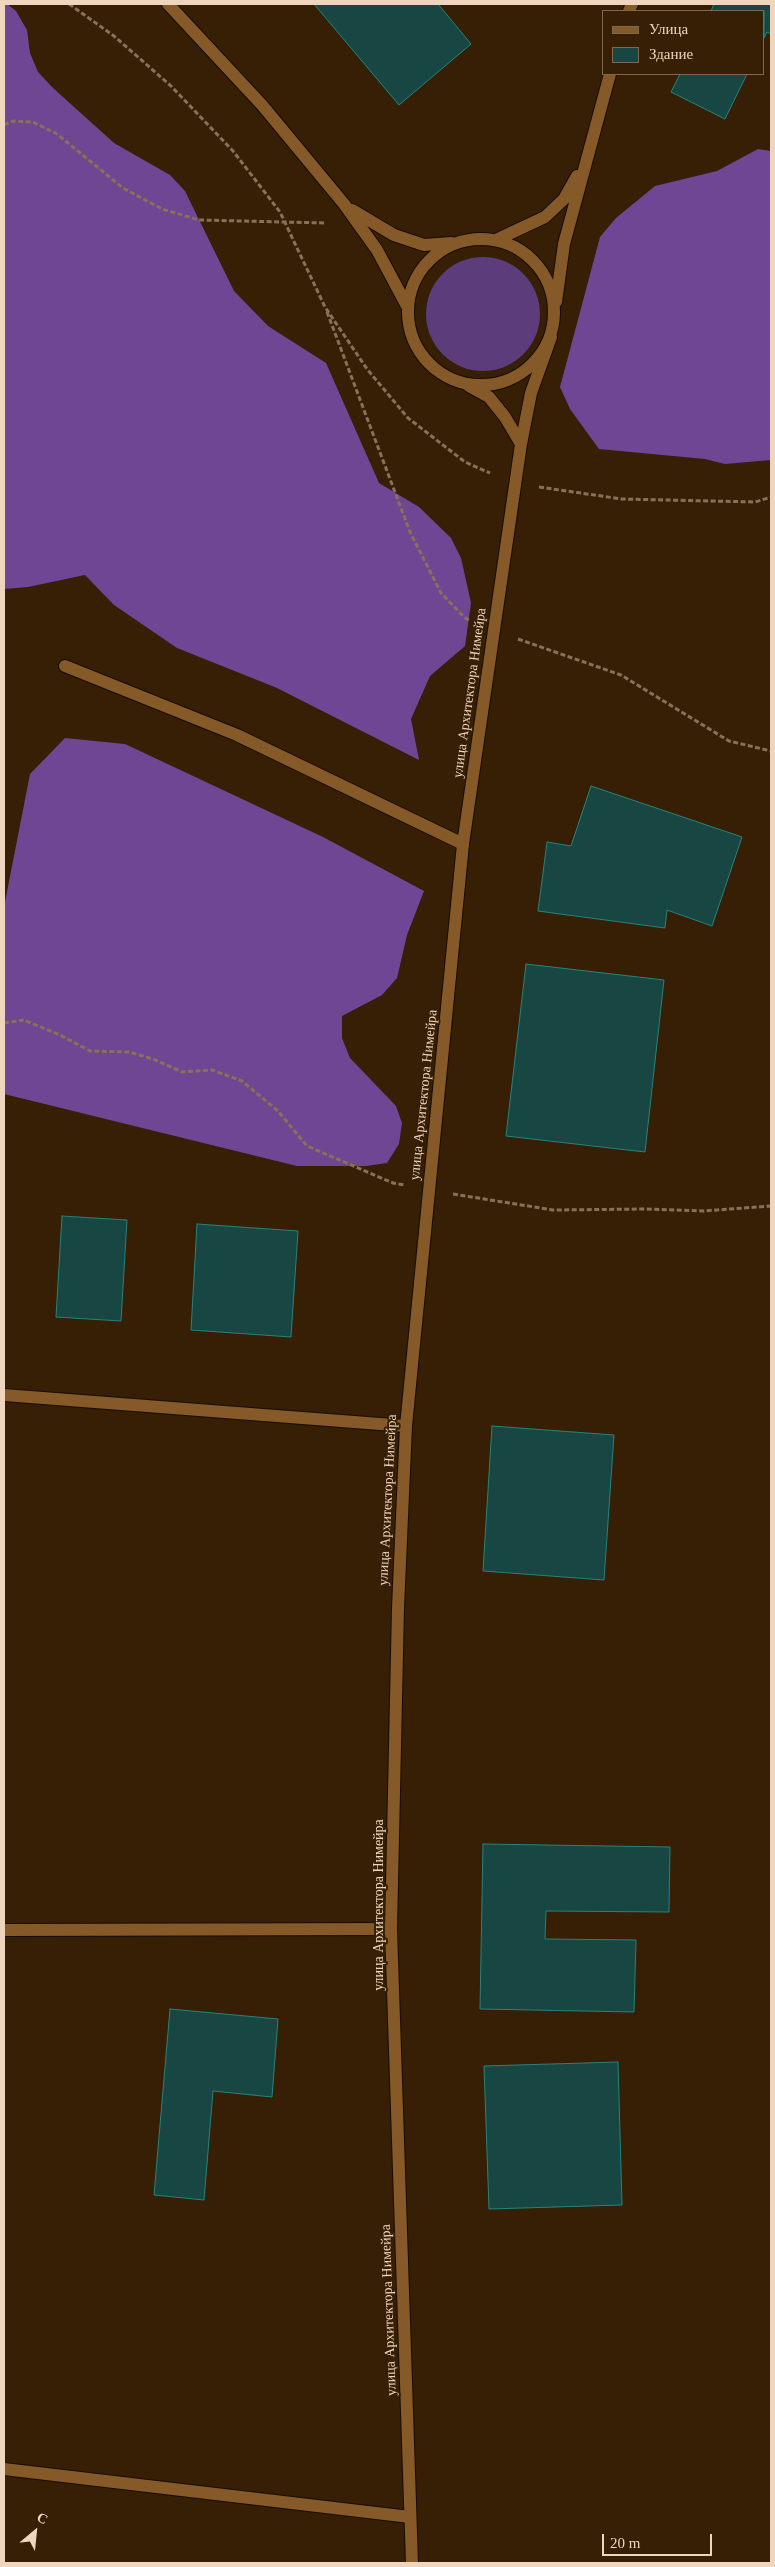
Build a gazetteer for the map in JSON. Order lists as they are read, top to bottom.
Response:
{
  "streets": {
    "street": ["улица Архитектора Нимейра"]
  },
  "legend": ["Улица", "Здание"],
  "scale_bar": "20 m",
  "north": "top right"
}
